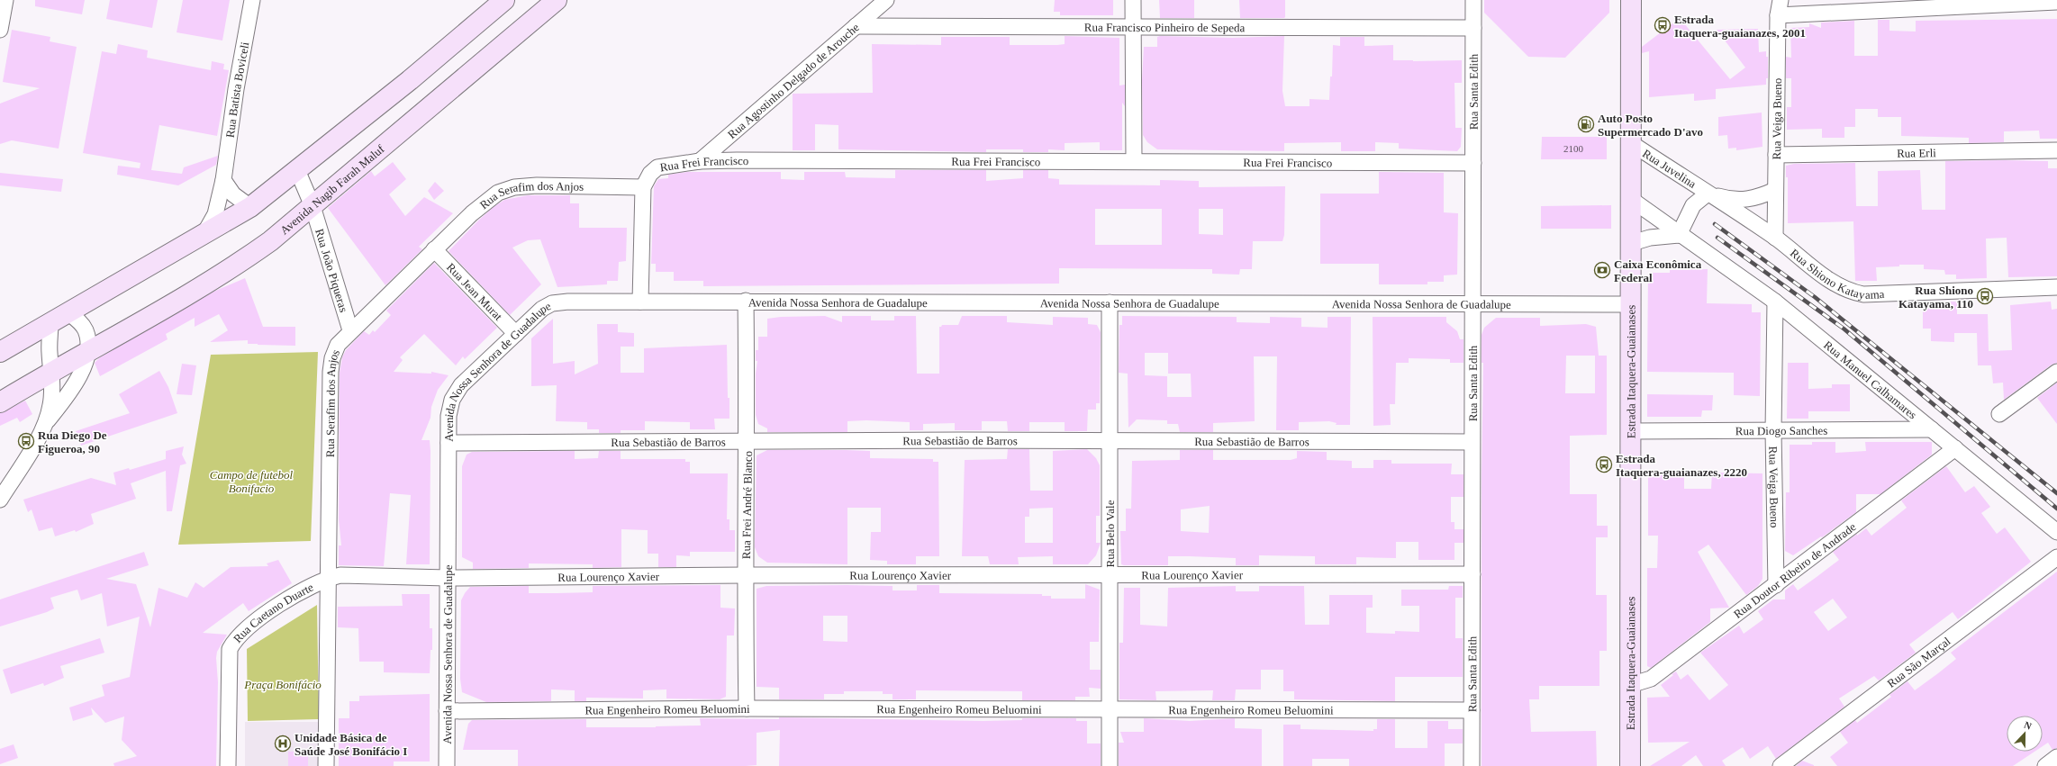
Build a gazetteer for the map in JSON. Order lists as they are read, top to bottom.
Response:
{
  "streets": {
    "main road": ["Avenida Nagib Farah Maluf", "Estrada Itaquera-Guaianases"],
    "street": [
      "Rua Francisco Pinheiro de Sepeda",
      "Rua Agostinho Delgado de Arouche",
      "Rua Batista Boviceli",
      "Rua Santa Edith",
      "Rua Veiga Bueno",
      "Rua Erli",
      "Rua Frei Francisco",
      "Rua Juvelina",
      "Rua Serafim dos Anjos",
      "Rua João Piqueras",
      "Rua Shiono Katayama",
      "Rua Jean Murat",
      "Avenida Nossa Senhora de Guadalupe",
      "Rua Manuel Calhamares",
      "Rua Diogo Sanches",
      "Rua Sebastião de Barros",
      "Rua Frei André Blanco",
      "Rua Belo Vale",
      "Rua Doutor Ribeiro de Andrade",
      "Rua Lourenço Xavier",
      "Rua Caetano Duarte",
      "Rua São Marçal",
      "Rua Engenheiro Romeu Beluomini"
    ]
  },
  "crossings": [
    ["Rua Francisco Pinheiro de Sepeda", "Rua Agostinho Delgado de Arouche"],
    ["Rua Francisco Pinheiro de Sepeda", "Rua Santa Edith"],
    ["Rua Agostinho Delgado de Arouche", "Rua Frei Francisco"],
    ["Rua Santa Edith", "Rua Frei Francisco"],
    ["Rua Santa Edith", "Avenida Nossa Senhora de Guadalupe"],
    ["Rua Santa Edith", "Rua Sebastião de Barros"],
    ["Rua Santa Edith", "Rua Lourenço Xavier"],
    ["Rua Santa Edith", "Rua Engenheiro Romeu Beluomini"],
    ["Rua Veiga Bueno", "Rua Erli"],
    ["Rua Veiga Bueno", "Rua Juvelina"],
    ["Rua Veiga Bueno", "Rua Shiono Katayama"],
    ["Rua Veiga Bueno", "Rua Manuel Calhamares"],
    ["Rua Veiga Bueno", "Rua Diogo Sanches"],
    ["Rua Veiga Bueno", "Rua Doutor Ribeiro de Andrade"],
    ["Rua Frei Francisco", "Rua Serafim dos Anjos"],
    ["Rua Frei Francisco", "Avenida Nossa Senhora de Guadalupe"],
    ["Rua Juvelina", "Rua Shiono Katayama"],
    ["Rua Juvelina", "Estrada Itaquera-Guaianases"],
    ["Avenida Nagib Farah Maluf", "Rua João Piqueras"],
    ["Rua Serafim dos Anjos", "Rua João Piqueras"],
    ["Rua Serafim dos Anjos", "Rua Jean Murat"],
    ["Rua Serafim dos Anjos", "Rua Lourenço Xavier"],
    ["Rua Serafim dos Anjos", "Rua Caetano Duarte"],
    ["Rua Jean Murat", "Avenida Nossa Senhora de Guadalupe"],
    ["Avenida Nossa Senhora de Guadalupe", "Estrada Itaquera-Guaianases"],
    ["Avenida Nossa Senhora de Guadalupe", "Rua Sebastião de Barros"],
    ["Avenida Nossa Senhora de Guadalupe", "Rua Frei André Blanco"],
    ["Avenida Nossa Senhora de Guadalupe", "Rua Belo Vale"],
    ["Avenida Nossa Senhora de Guadalupe", "Rua Lourenço Xavier"],
    ["Avenida Nossa Senhora de Guadalupe", "Rua Engenheiro Romeu Beluomini"],
    ["Estrada Itaquera-Guaianases", "Rua Manuel Calhamares"],
    ["Estrada Itaquera-Guaianases", "Rua Diogo Sanches"],
    ["Estrada Itaquera-Guaianases", "Rua Doutor Ribeiro de Andrade"],
    ["Rua Manuel Calhamares", "Rua Diogo Sanches"],
    ["Rua Manuel Calhamares", "Rua Doutor Ribeiro de Andrade"],
    ["Rua Sebastião de Barros", "Rua Frei André Blanco"],
    ["Rua Sebastião de Barros", "Rua Belo Vale"],
    ["Rua Frei André Blanco", "Rua Lourenço Xavier"],
    ["Rua Frei André Blanco", "Rua Engenheiro Romeu Beluomini"],
    ["Rua Belo Vale", "Rua Lourenço Xavier"],
    ["Rua Belo Vale", "Rua Engenheiro Romeu Beluomini"],
    ["Rua Lourenço Xavier", "Rua Caetano Duarte"]
  ],
  "parks": ["Campo de futebol Bonifacio", "Praça Bonifácio"],
  "places": {
    "bus stop": [
      "Estrada Itaquera-guaianazes, 2001",
      "Rua Shiono Katayama, 110",
      "Rua Diego De Figueroa, 90",
      "Estrada Itaquera-guaianazes, 2220"
    ],
    "fuel station": ["Auto Posto Supermercado D'avo"],
    "bank": ["Caixa Econômica Federal"],
    "hospital": ["Unidade Básica de Saúde José Bonifácio I"]
  },
  "house_numbers": ["2100"],
  "north": "top"
}
